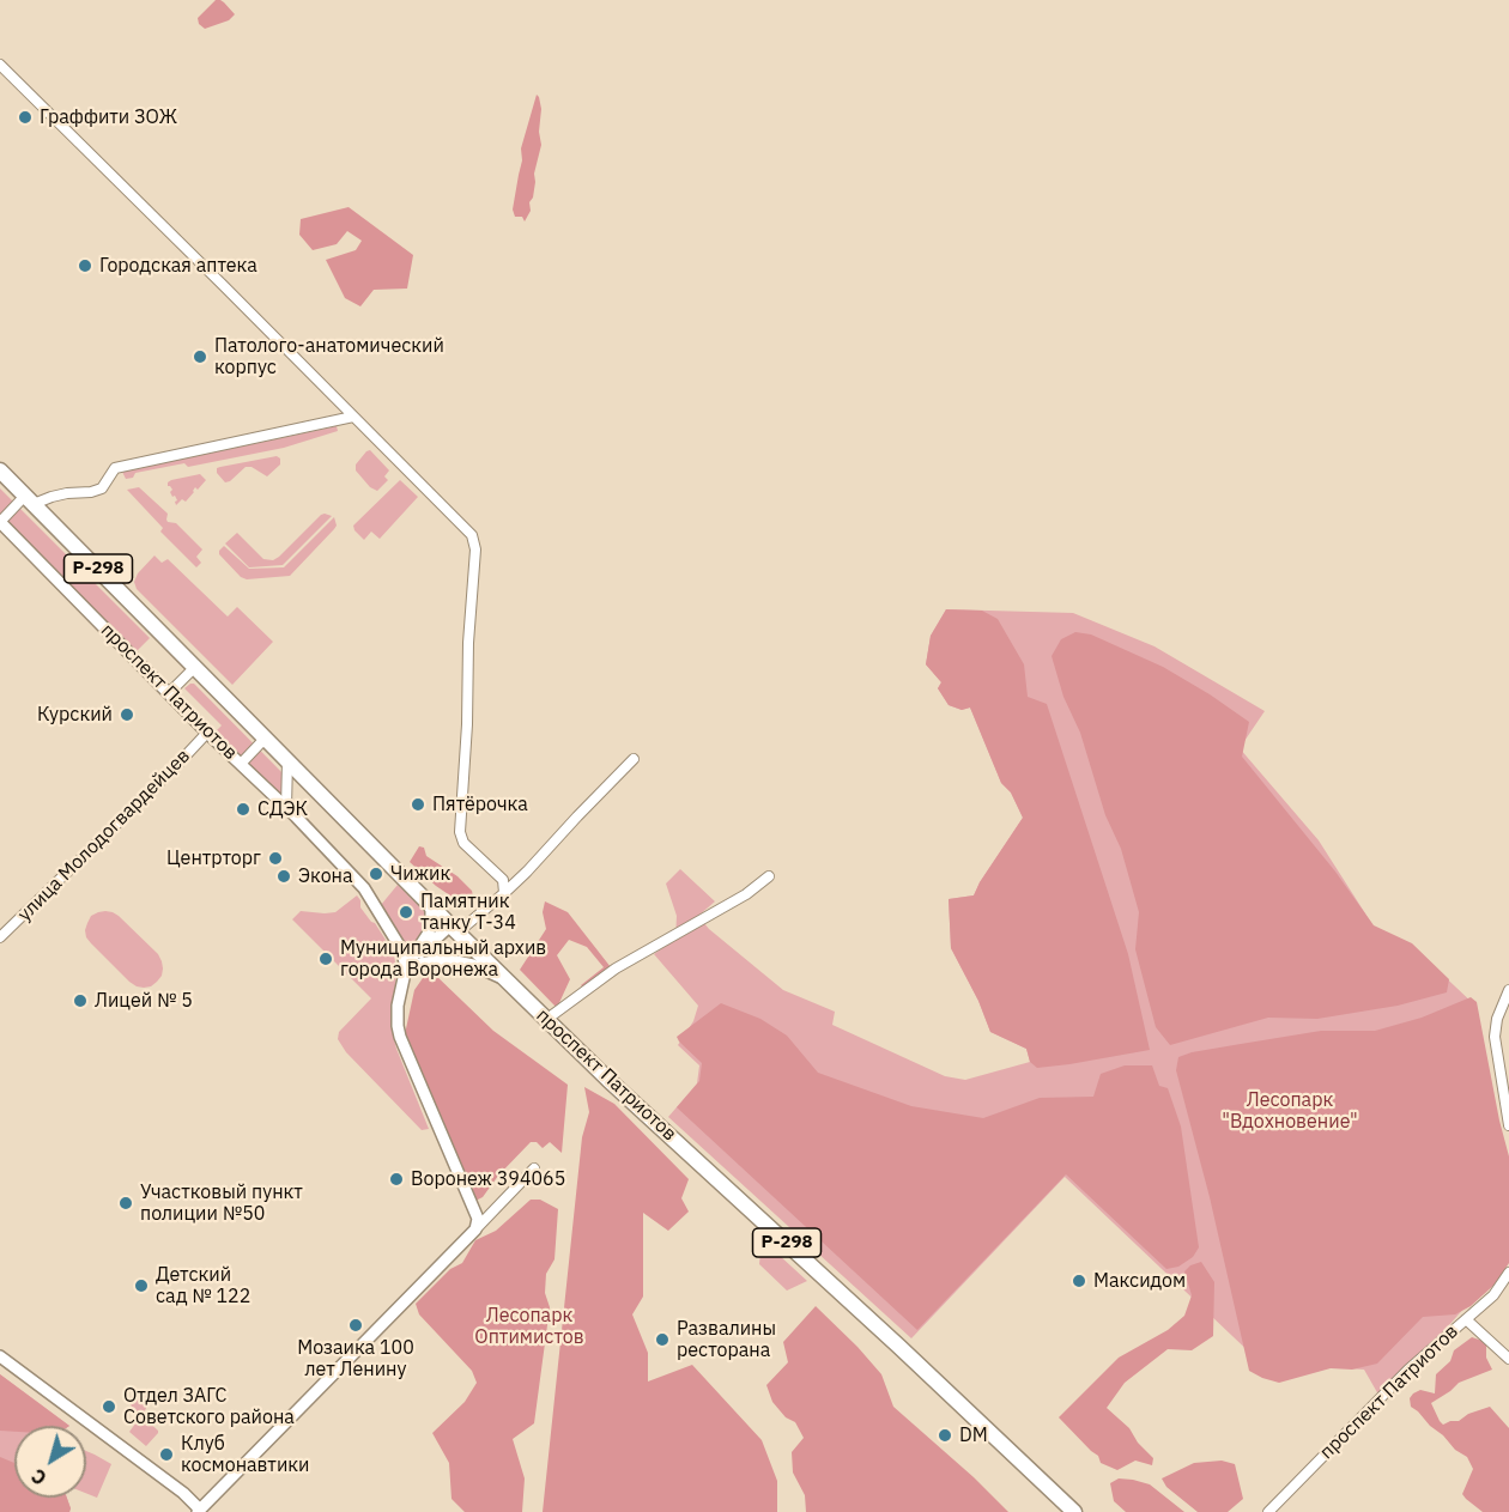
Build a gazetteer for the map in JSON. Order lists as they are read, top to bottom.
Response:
{
  "streets": {
    "highway": ["Р-298", "проспект Патриотов"],
    "street": ["улица Молодогвардейцев"]
  },
  "crossings": [
    ["проспект Патриотов", "улица Молодогвардейцев"]
  ],
  "parks": ["Лесопарк \"Вдохновение\"", "Лесопарк Оптимистов"],
  "places": [
    "Граффити ЗОЖ",
    "Городская аптека",
    "Патолого-анатомический корпус",
    "Курский",
    "Пятёрочка",
    "СДЭК",
    "Центрторг",
    "Чижик",
    "Экона",
    "Памятник танку Т-34",
    "Муниципальный архив города Воронежа",
    "Лицей № 5",
    "Воронеж 394065",
    "Участковый пункт полиции №50",
    "Максидом",
    "Детский сад № 122",
    "Мозаика 100 лет Ленину",
    "Развалины ресторана",
    "Отдел ЗАГС Советского района",
    "DM",
    "Клуб космонавтики"
  ],
  "north": "bottom left"
}
